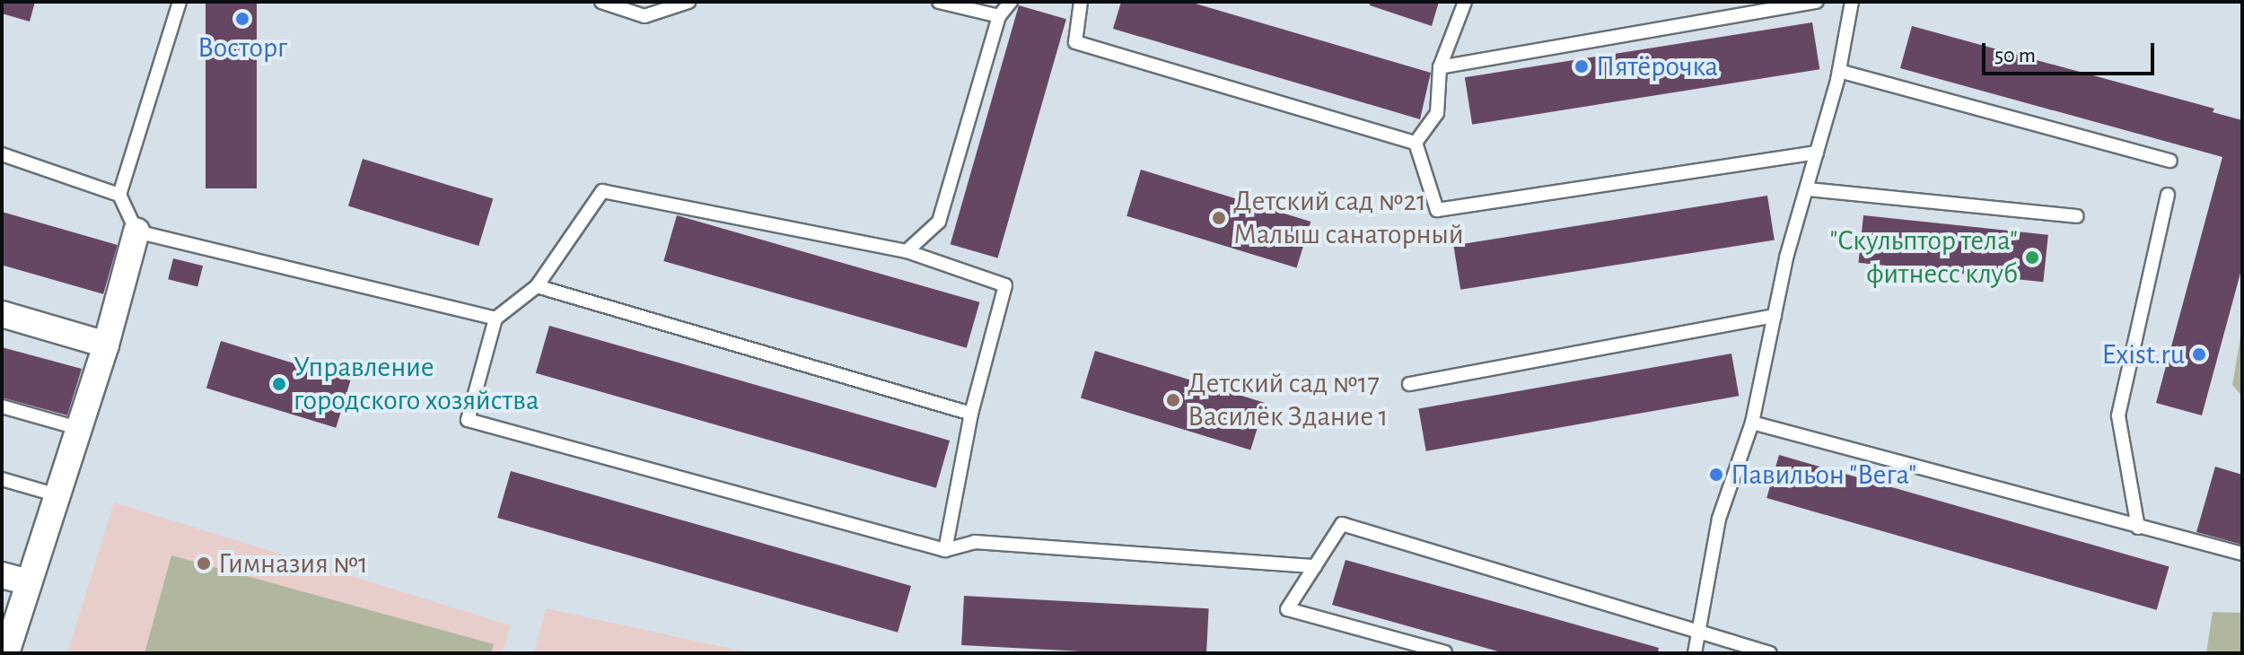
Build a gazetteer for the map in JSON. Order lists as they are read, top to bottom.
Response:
{
  "places": [
    "Восторг",
    "Пятёрочка",
    "Детский сад №21 Малыш санаторный",
    "\"Скульптор тела\" фитнесс клуб",
    "Exist.ru",
    "Управление городского хозяйства",
    "Детский сад №17 Василёк Здание 1",
    "Павильон \"Вега\"",
    "Гимназия №1"
  ],
  "scale_bar": "50 m"
}
